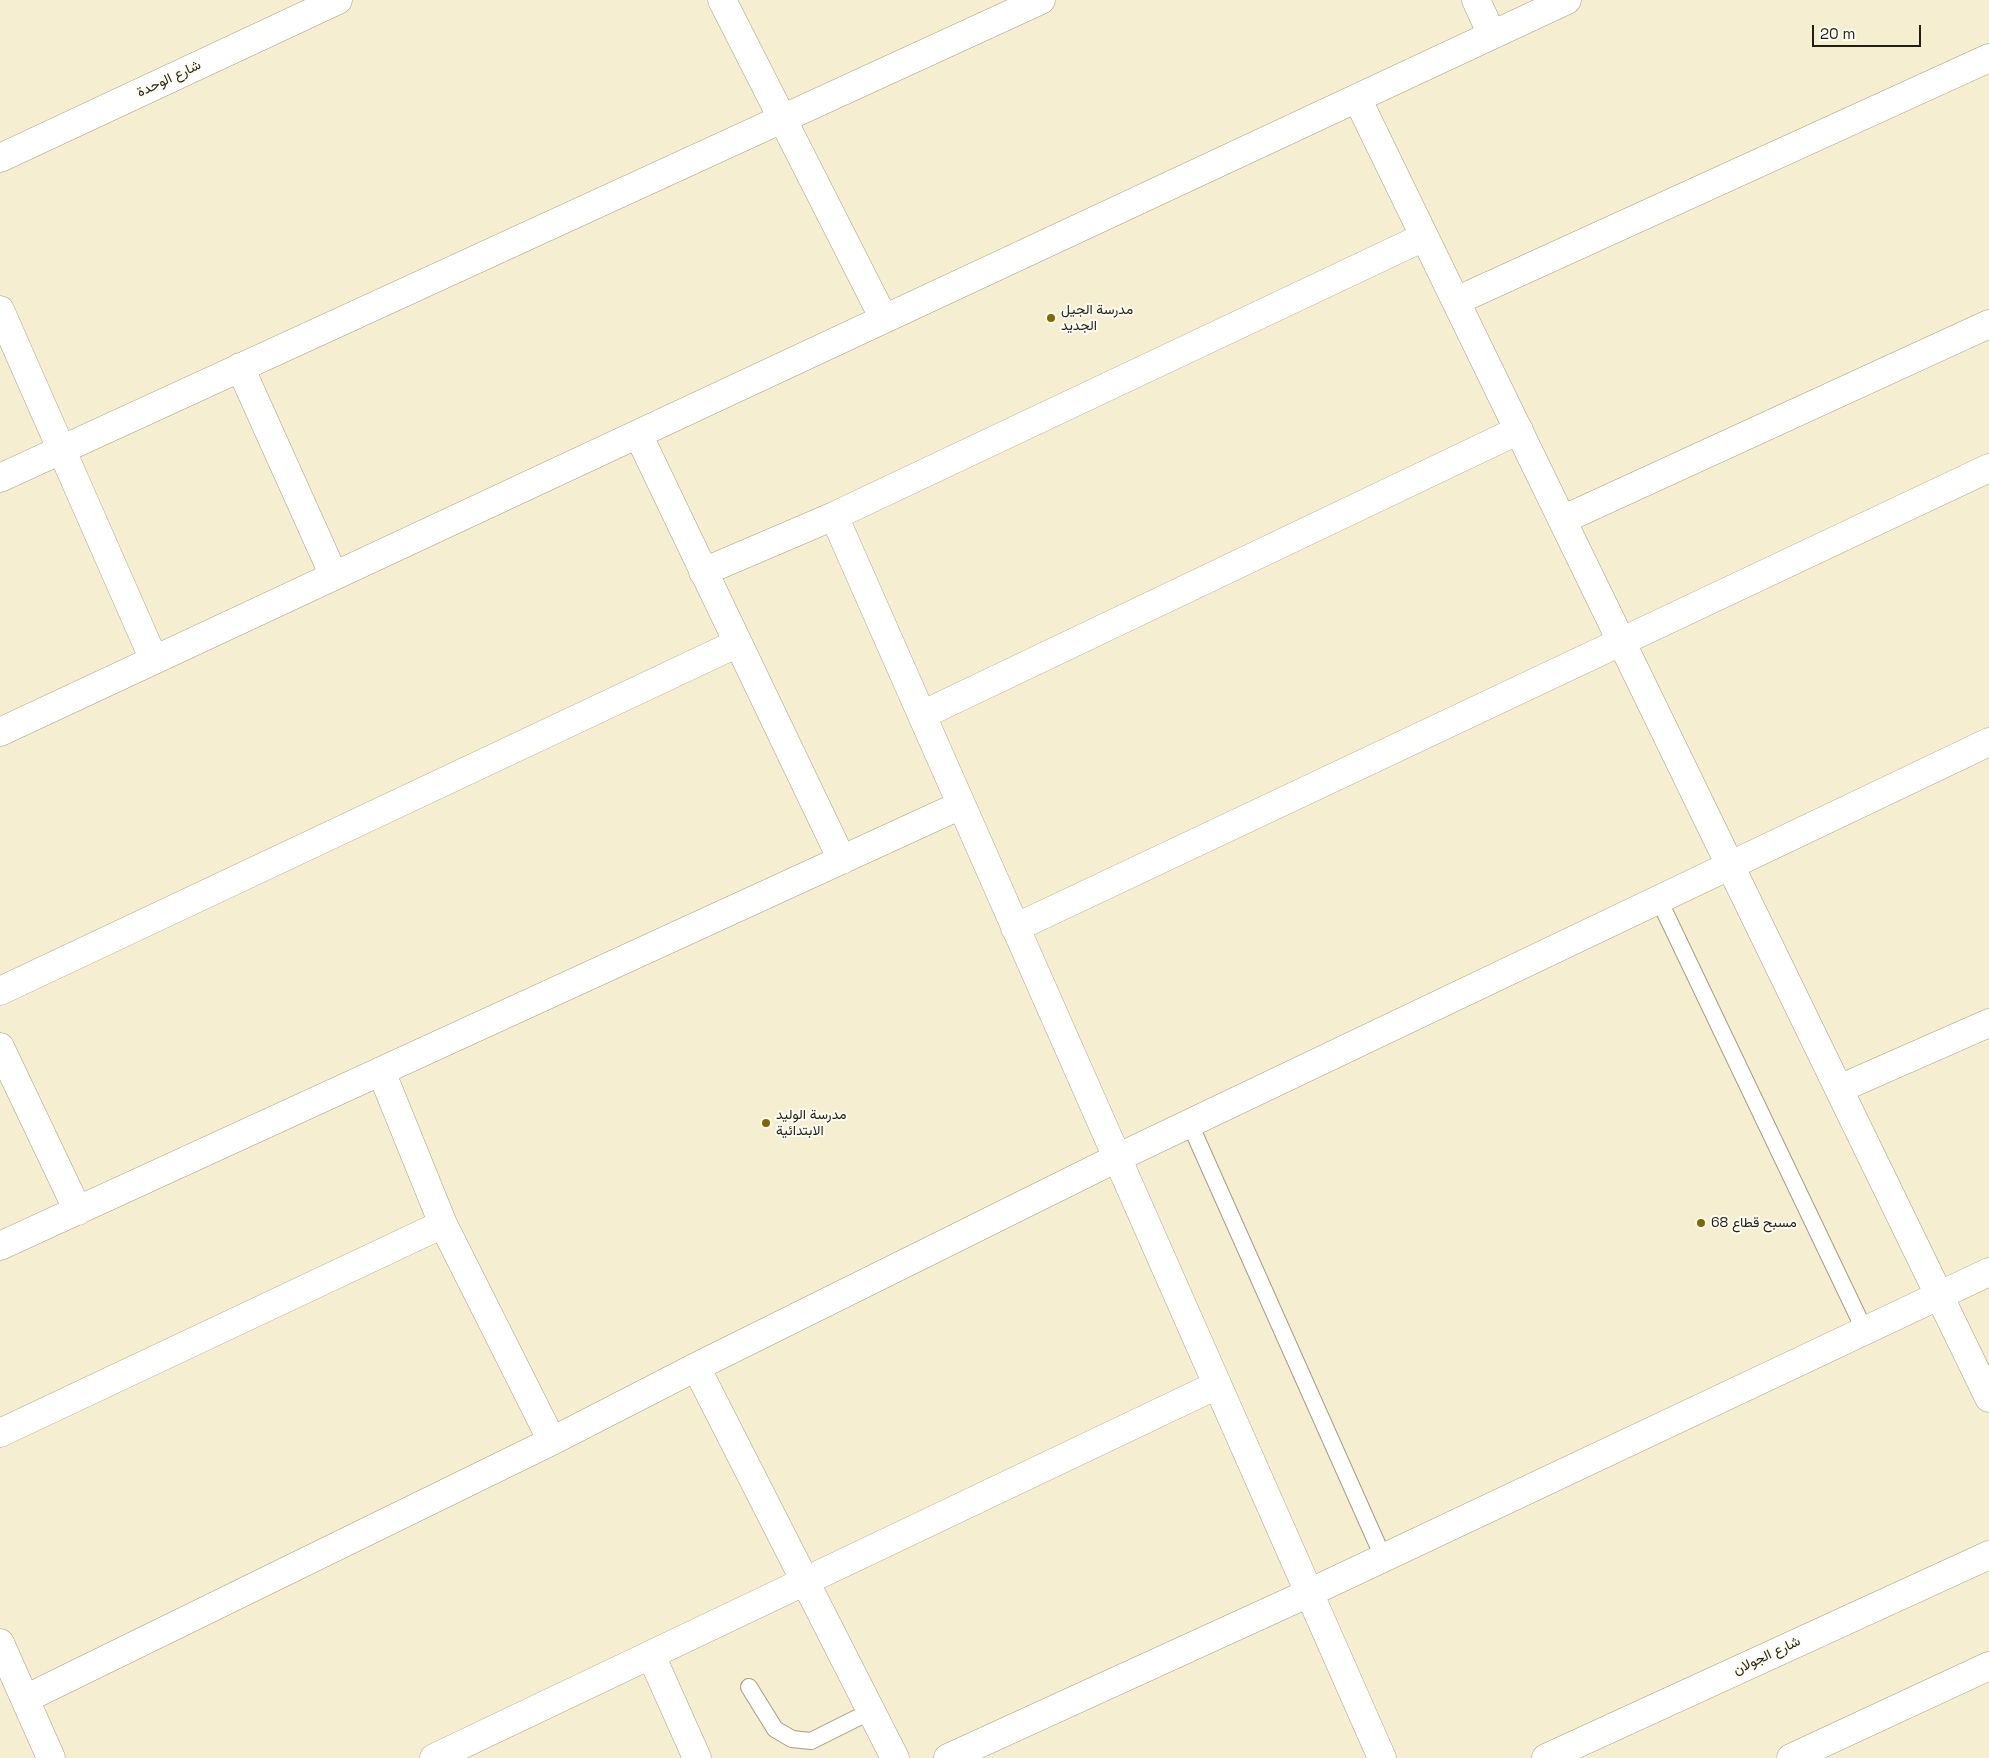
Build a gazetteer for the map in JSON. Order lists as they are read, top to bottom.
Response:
{
  "streets": {
    "street": ["شارع الوحدة", "شارع الجولان"]
  },
  "places": ["مدرسة الجيل الجديد", "مدرسة الوليد الابتدائية", "مسبح قطاع 68"],
  "scale_bar": "20 m"
}
